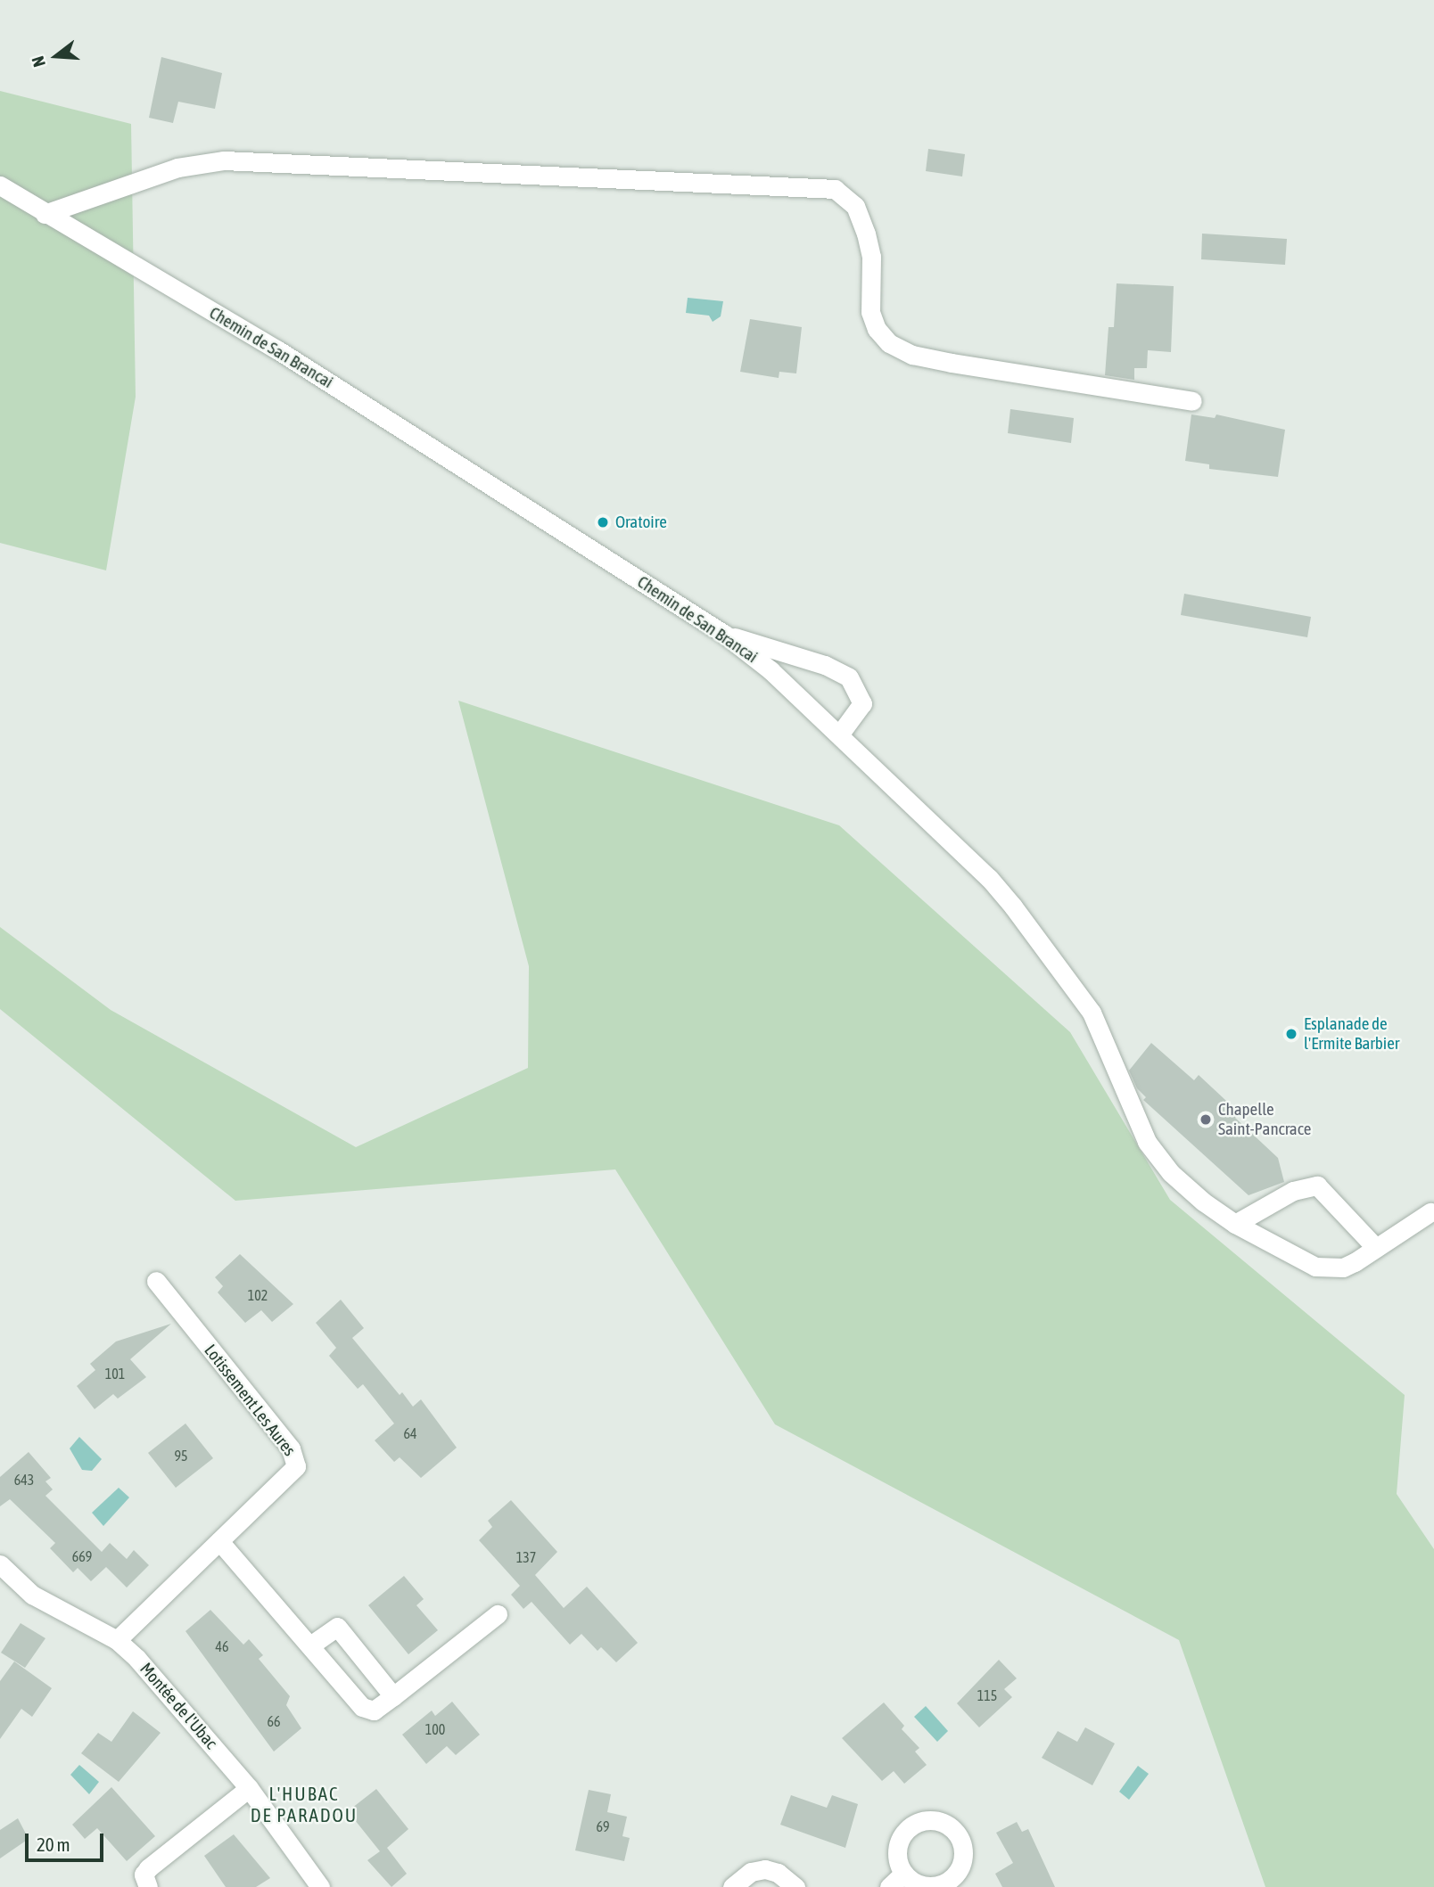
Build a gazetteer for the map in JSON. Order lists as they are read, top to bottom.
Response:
{
  "streets": {
    "street": ["Chemin de San Brancai", "Lotissement Les Aures", "Montée de l'Ubac"]
  },
  "crossings": [
    ["Lotissement Les Aures", "Montée de l'Ubac"]
  ],
  "districts": ["L'HUBAC DE PARADOU"],
  "places": ["Oratoire", "Esplanade de l'Ermite Barbier", "Chapelle Saint-Pancrace"],
  "house_numbers": [
    "102",
    "101",
    "64",
    "95",
    "643",
    "669",
    "137",
    "46",
    "115",
    "66",
    "100",
    "69"
  ],
  "scale_bar": "20 m",
  "north": "left"
}
